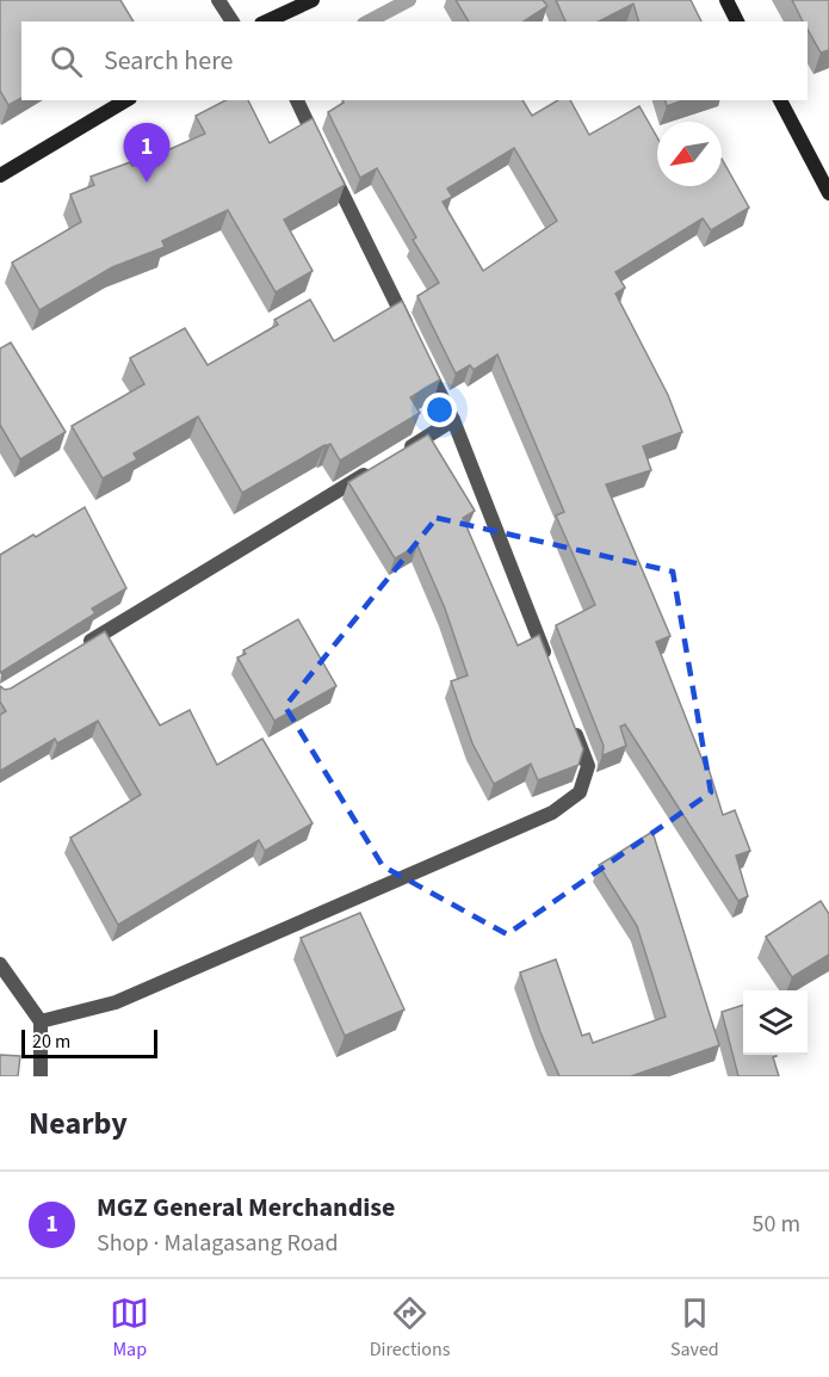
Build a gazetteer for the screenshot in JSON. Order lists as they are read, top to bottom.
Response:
{
  "scale_bar": "20 m",
  "north": "bottom left",
  "page": {
    "search": "Search here",
    "pins": "1",
    "scale": "20 m",
    "heading": "Nearby",
    "list": [
      {
        "mark": "1",
        "name": "MGZ General Merchandise",
        "note": "Shop · Malagasang Road",
        "value": "50 m"
      }
    ],
    "nav": ["Map", "Directions", "Saved"]
  }
}
